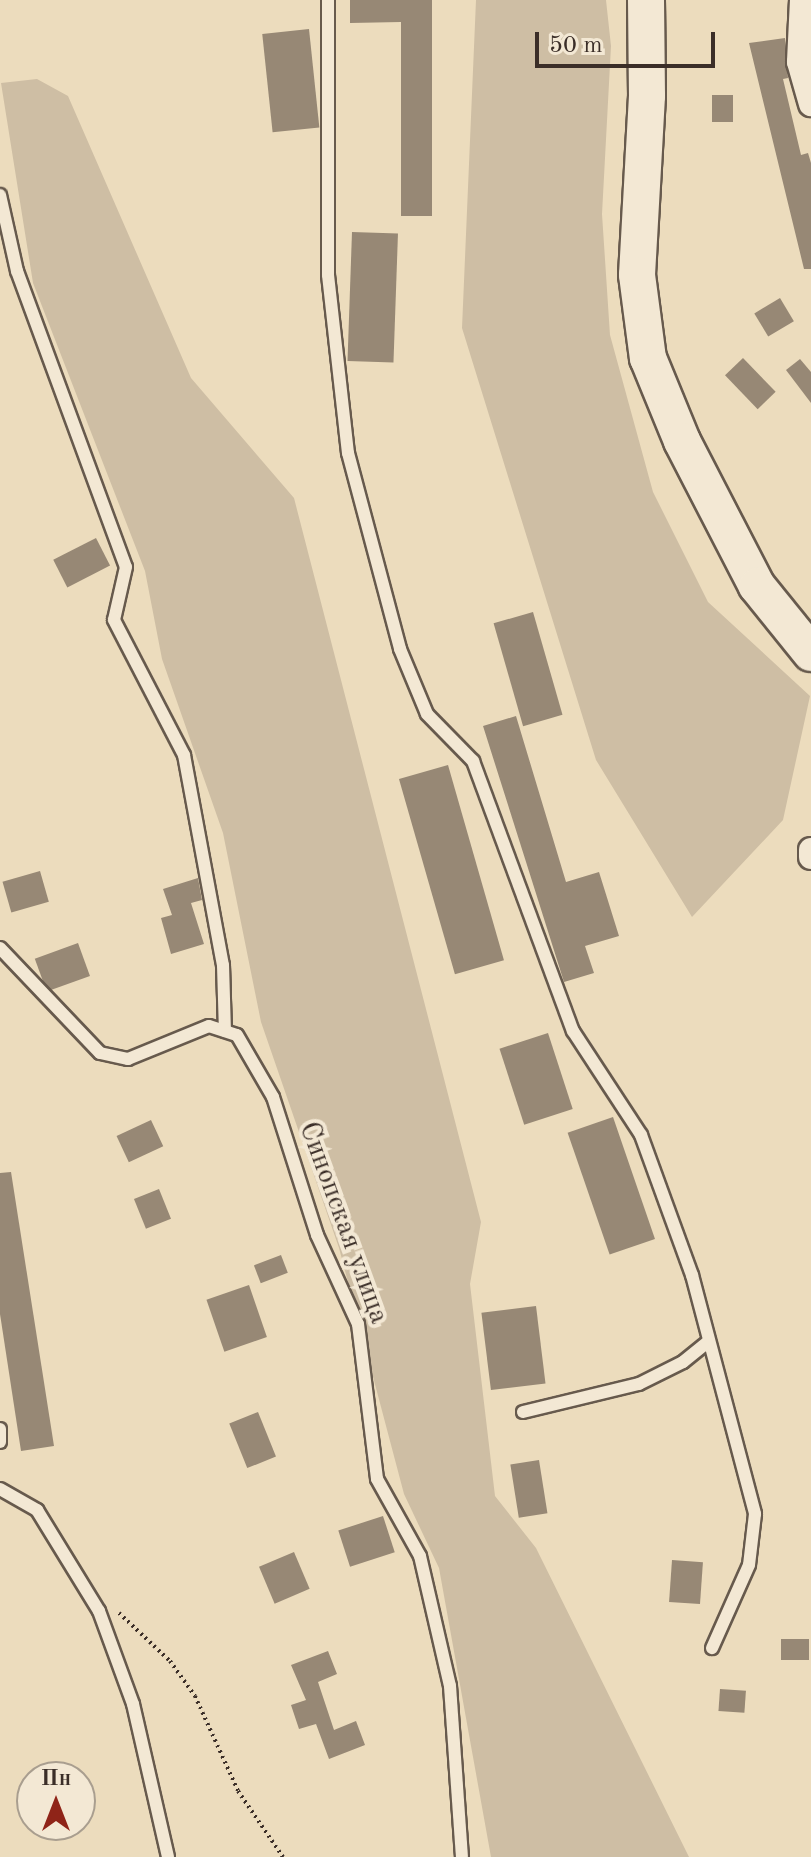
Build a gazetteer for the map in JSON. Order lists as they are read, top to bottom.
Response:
{
  "streets": {
    "lane": ["Синопская улица"]
  },
  "scale_bar": "50 m",
  "north": "top"
}
